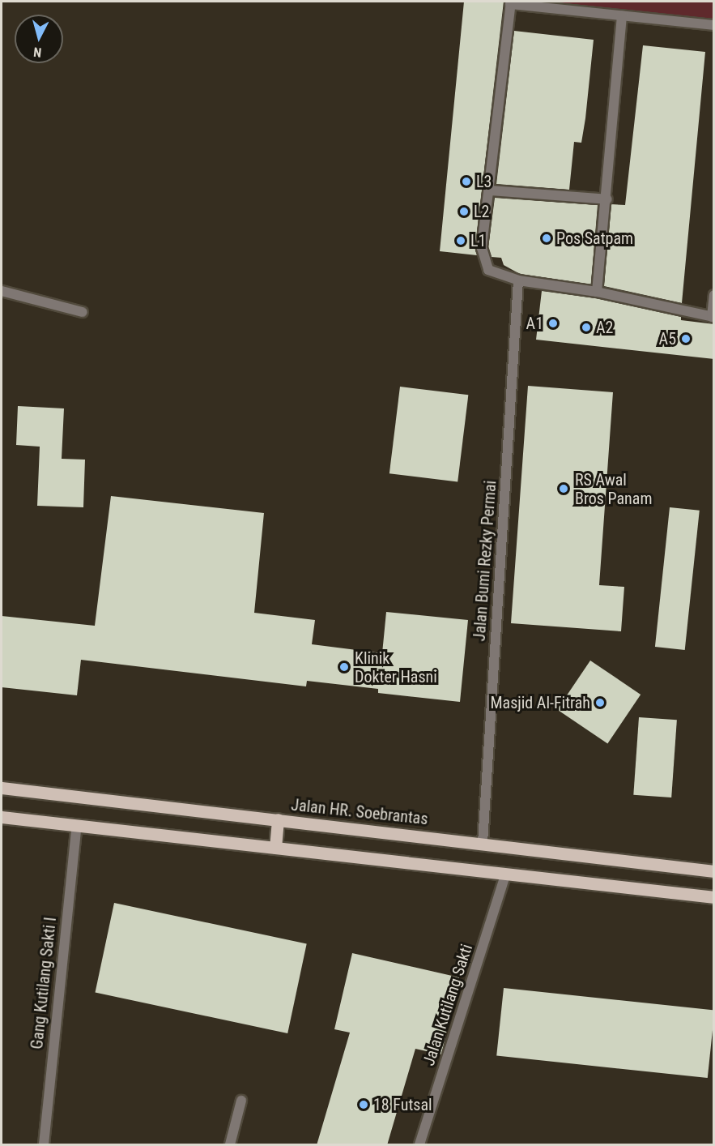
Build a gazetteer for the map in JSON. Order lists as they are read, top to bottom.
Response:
{
  "streets": {
    "main road": ["Jalan HR. Soebrantas"],
    "street": ["Jalan Bumi Rezky Permai", "Gang Kutilang Sakti I", "Jalan Kutilang Sakti"]
  },
  "crossings": [
    ["Jalan Bumi Rezky Permai", "Jalan HR. Soebrantas"]
  ],
  "places": [
    "L3",
    "L2",
    "Pos Satpam",
    "L1",
    "A1",
    "A2",
    "A5",
    "RS Awal Bros Panam",
    "Klinik Dokter Hasni",
    "Masjid Al-Fitrah",
    "18 Futsal"
  ],
  "north": "bottom"
}
